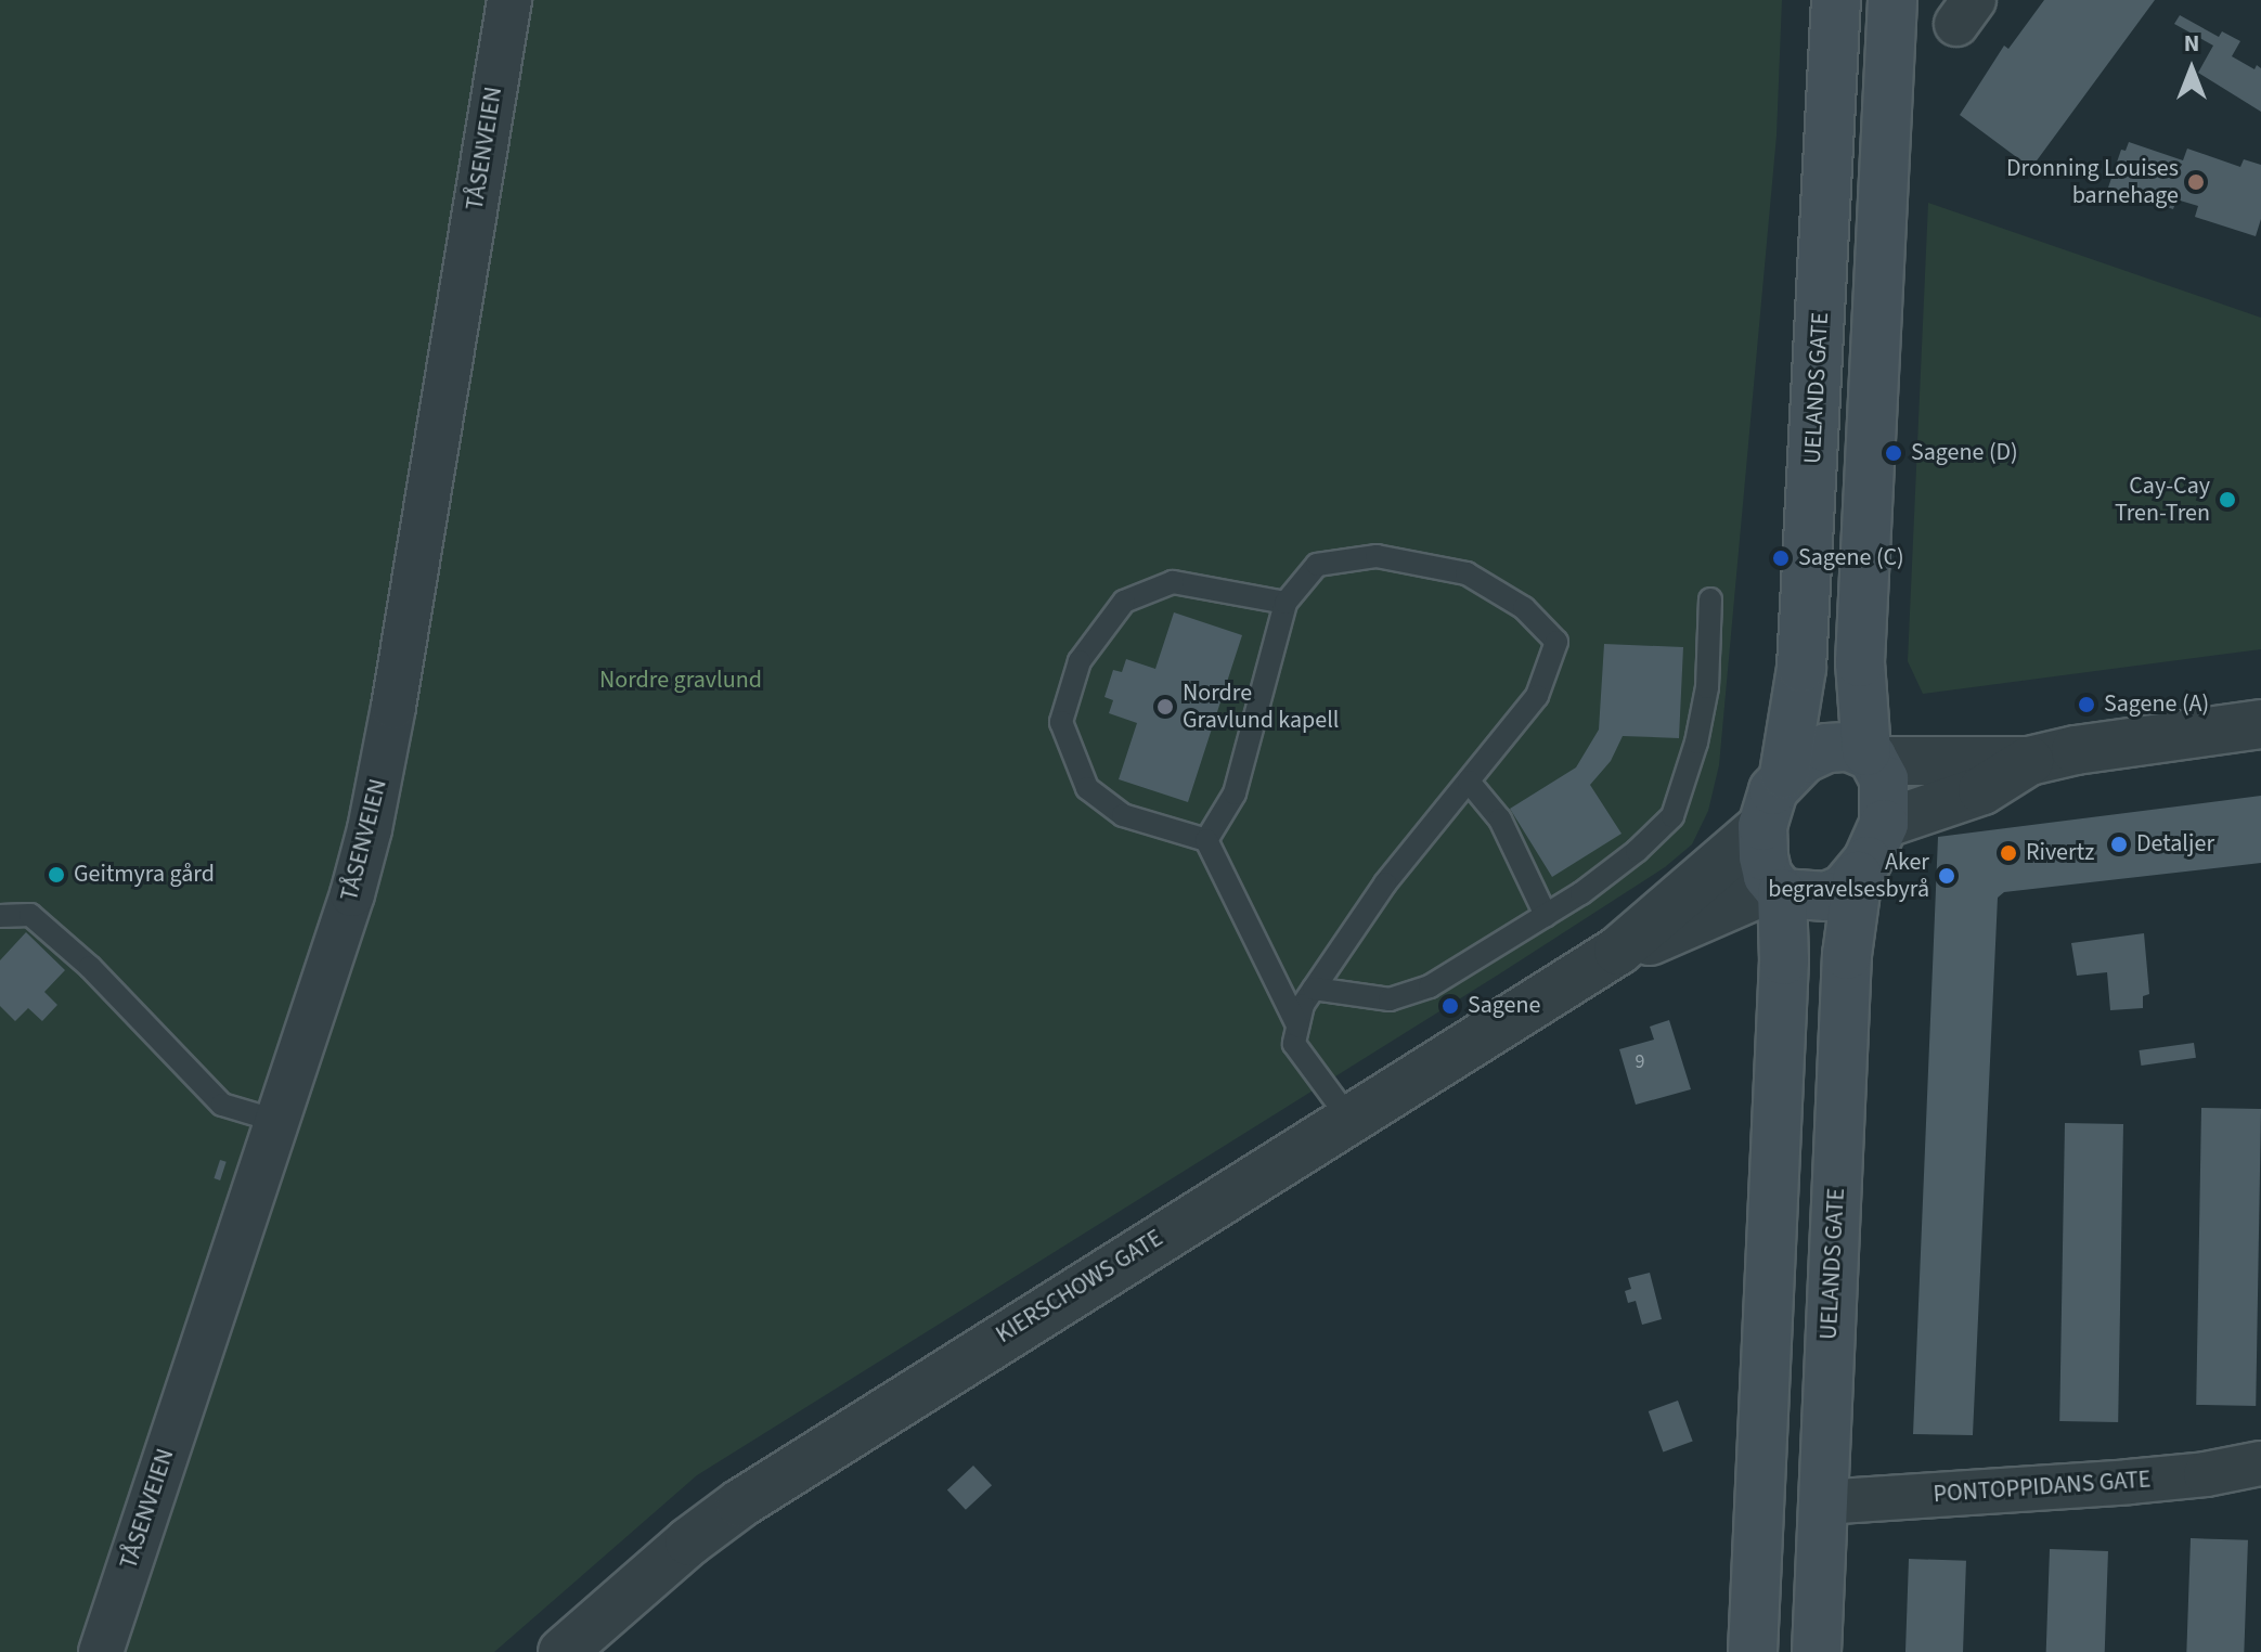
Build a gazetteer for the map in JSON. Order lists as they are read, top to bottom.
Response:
{
  "streets": {
    "main road": ["UELANDS GATE"],
    "street": ["TÅSENVEIEN", "KIERSCHOWS GATE", "PONTOPPIDANS GATE"]
  },
  "crossings": [
    ["UELANDS GATE", "KIERSCHOWS GATE"],
    ["UELANDS GATE", "PONTOPPIDANS GATE"]
  ],
  "parks": ["Nordre gravlund"],
  "places": [
    "Dronning Louises barnehage",
    "Sagene (D)",
    "Cay-Cay Tren-Tren",
    "Sagene (C)",
    "Sagene (A)",
    "Nordre Gravlund kapell",
    "Detaljer",
    "Rivertz",
    "Geitmyra gård",
    "Aker begravelsesbyrå",
    "Sagene"
  ],
  "house_numbers": ["9"],
  "north": "top"
}
